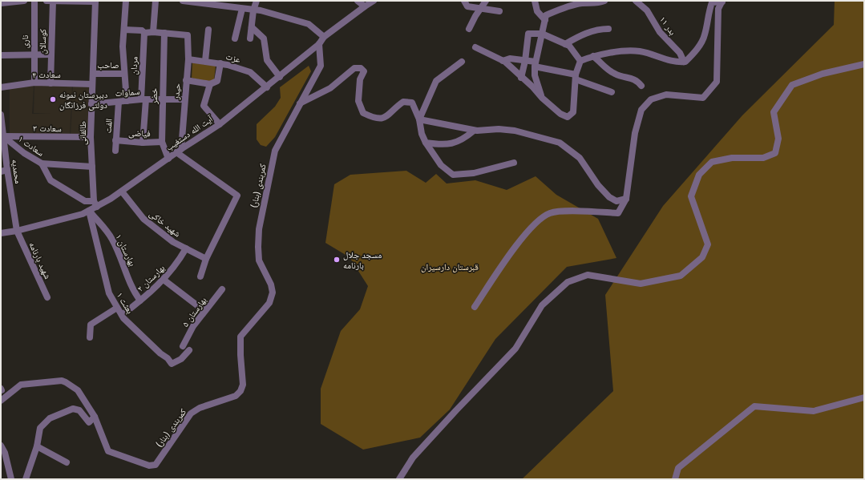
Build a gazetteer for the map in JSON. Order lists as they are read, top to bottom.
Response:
{
  "streets": {
    "street": [
      "بدر ۱۱",
      "ناری",
      "کوسالان",
      "عزت",
      "صاحب",
      "مردان",
      "سعادت ۴",
      "حیدر",
      "سماوات",
      "خضر",
      "الفت",
      "سعادت ۳",
      "طالقانی",
      "فیاضی",
      "آیت الله دستغیب",
      "سعادت ۱",
      "محمدیه",
      "کمربندی (بنار)",
      "شهید خاکی",
      "بهارستان ۱",
      "شهید بارنامه",
      "بهارستان ۲",
      "بعثت ۱",
      "بهارستان ۵"
    ]
  },
  "crossings": [
    ["ناری", "سعادت ۴"],
    ["کوسالان", "سعادت ۴"],
    ["عزت", "حیدر"],
    ["عزت", "آیت الله دستغیب"],
    ["صاحب", "طالقانی"],
    ["مردان", "سماوات"],
    ["مردان", "فیاضی"],
    ["سعادت ۴", "طالقانی"],
    ["حیدر", "سماوات"],
    ["حیدر", "خضر"],
    ["حیدر", "آیت الله دستغیب"],
    ["سماوات", "خضر"],
    ["سماوات", "الفت"],
    ["سماوات", "طالقانی"],
    ["خضر", "فیاضی"],
    ["خضر", "آیت الله دستغیب"],
    ["الفت", "فیاضی"],
    ["سعادت ۳", "طالقانی"],
    ["سعادت ۳", "سعادت ۱"],
    ["سعادت ۳", "محمدیه"],
    ["طالقانی", "آیت الله دستغیب"],
    ["طالقانی", "سعادت ۱"],
    ["آیت الله دستغیب", "سعادت ۱"],
    ["آیت الله دستغیب", "محمدیه"],
    ["آیت الله دستغیب", "کمربندی (بنار)"],
    ["آیت الله دستغیب", "شهید خاکی"],
    ["آیت الله دستغیب", "بهارستان ۱"],
    ["آیت الله دستغیب", "شهید بارنامه"],
    ["آیت الله دستغیب", "بعثت ۱"],
    ["سعادت ۱", "محمدیه"],
    ["محمدیه", "شهید بارنامه"],
    ["شهید خاکی", "بهارستان ۲"],
    ["بهارستان ۱", "بهارستان ۲"],
    ["بهارستان ۱", "بعثت ۱"],
    ["بهارستان ۲", "بعثت ۱"]
  ],
  "parks": ["قبرستان دارسیران"],
  "places": ["دبیرستان نمونه دولتی فرزانگان", "مسجد جلال بارنامه"]
}
